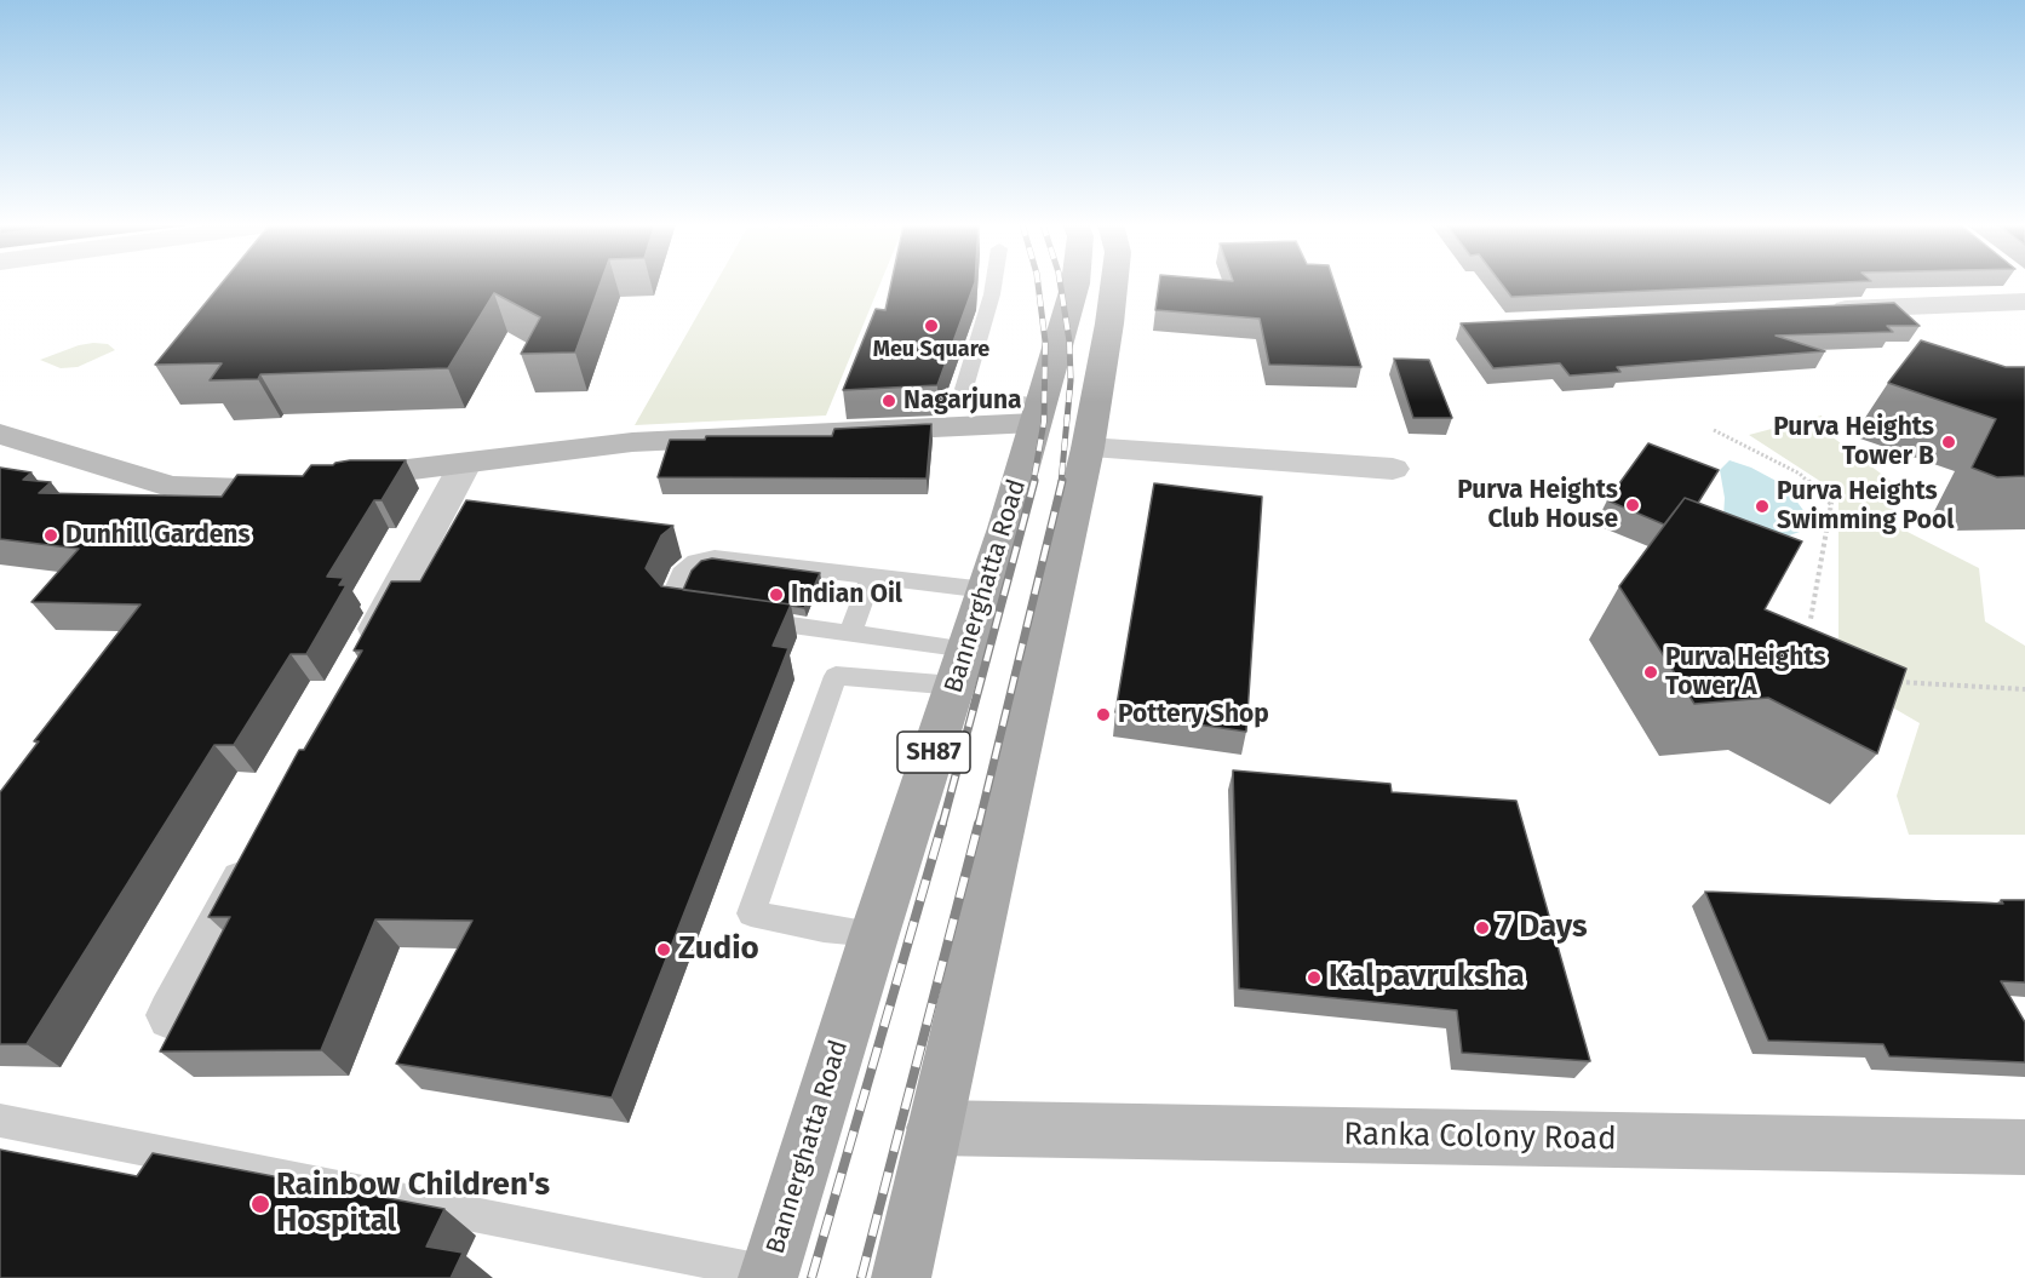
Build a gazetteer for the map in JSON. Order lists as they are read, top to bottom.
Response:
{
  "streets": {
    "main road": ["Bannerghatta Road", "SH87"],
    "street": ["Ranka Colony Road"]
  },
  "places": [
    "Meu Square",
    "Nagarjuna",
    "Purva Heights Tower B",
    "Purva Heights Club House",
    "Purva Heights Swimming Pool",
    "Dunhill Gardens",
    "Indian Oil",
    "Purva Heights Tower A",
    "Pottery Shop",
    "7 Days",
    "Zudio",
    "Kalpavruksha",
    "Rainbow Children's Hospital"
  ]
}
